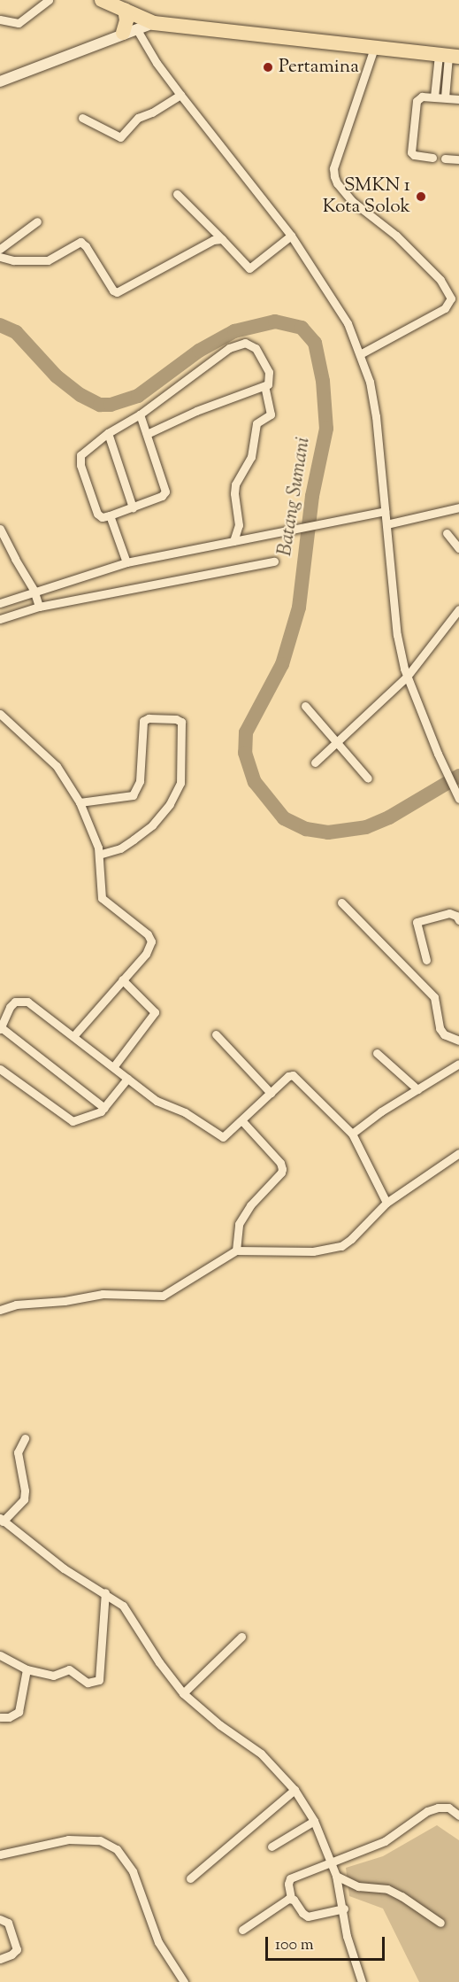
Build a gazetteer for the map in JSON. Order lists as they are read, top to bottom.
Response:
{
  "water": ["Batang Sumani"],
  "places": ["Pertamina", "SMKN 1 Kota Solok"],
  "scale_bar": "100 m"
}
